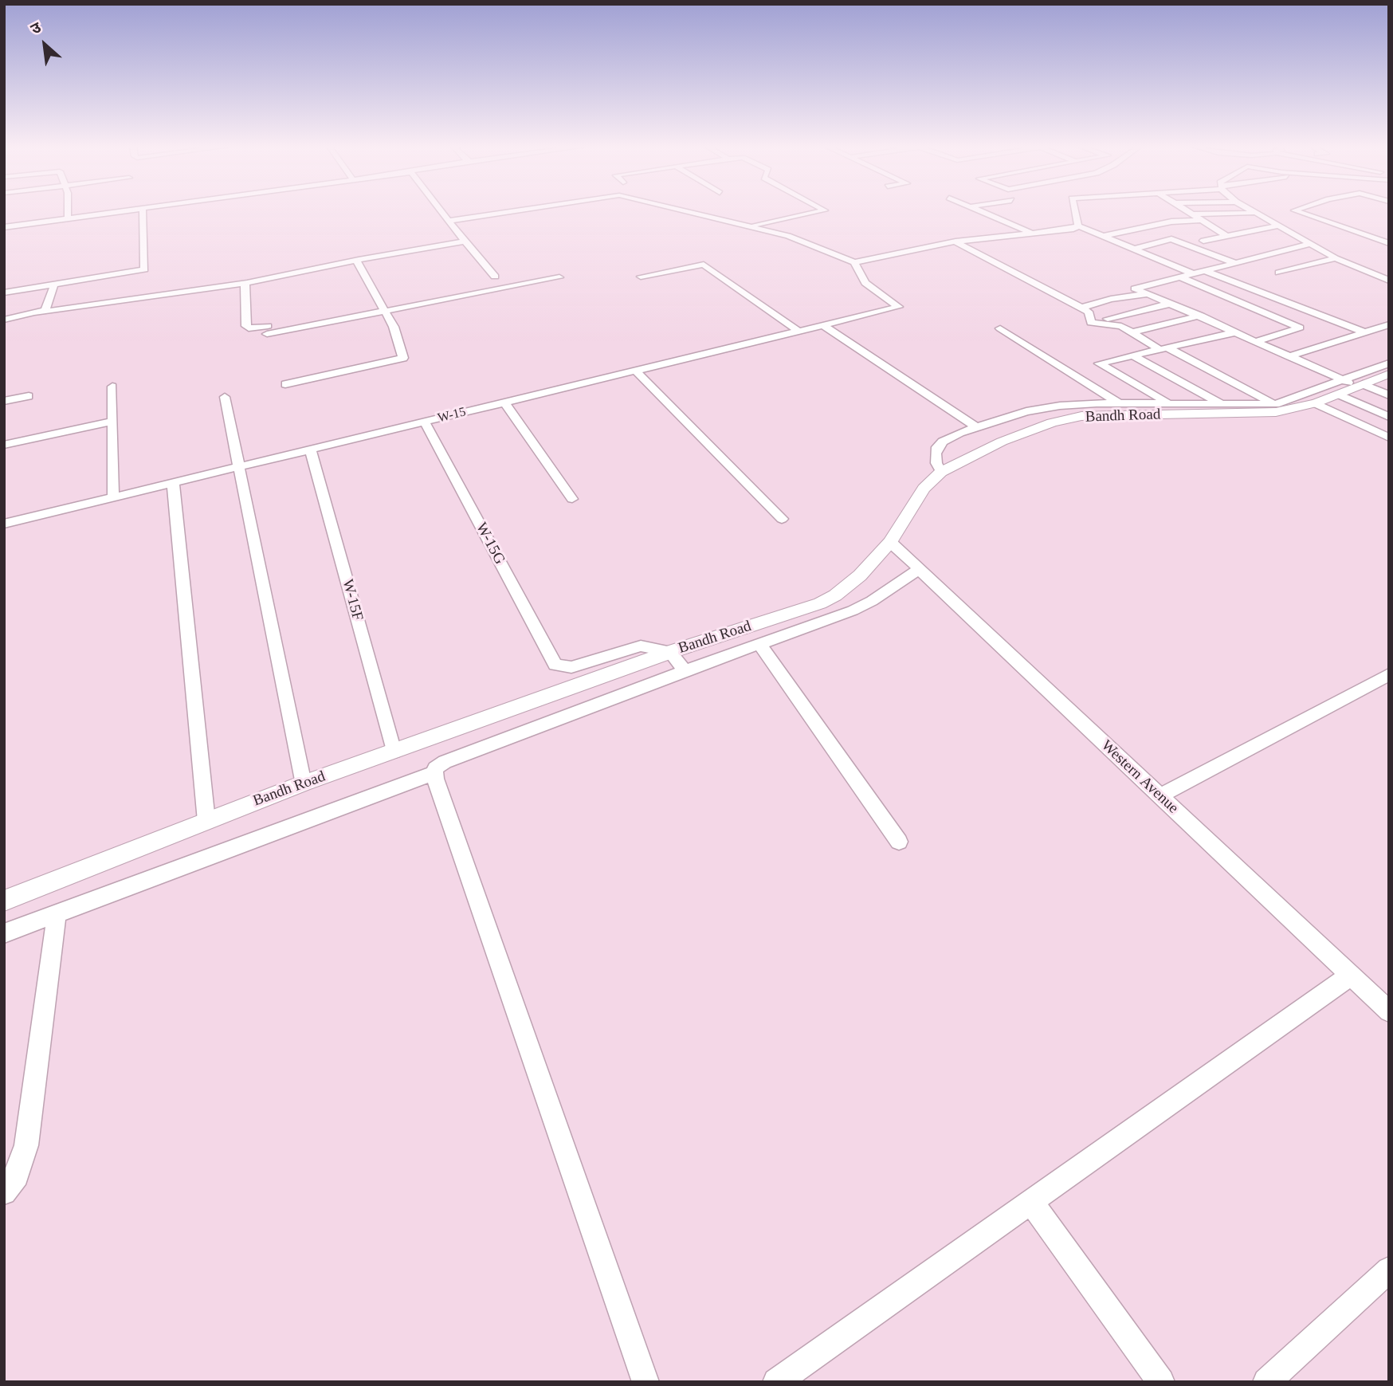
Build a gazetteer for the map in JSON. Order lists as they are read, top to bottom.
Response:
{
  "streets": {
    "street": [
      "W-15",
      "Bandh Road",
      "W-15G",
      "W-15F",
      "Western Avenue"
    ]
  },
  "crossings": [
    ["W-15", "W-15G"],
    ["W-15", "W-15F"],
    ["Bandh Road", "W-15G"],
    ["Bandh Road", "W-15F"],
    ["Bandh Road", "Western Avenue"]
  ],
  "north": "top left"
}
